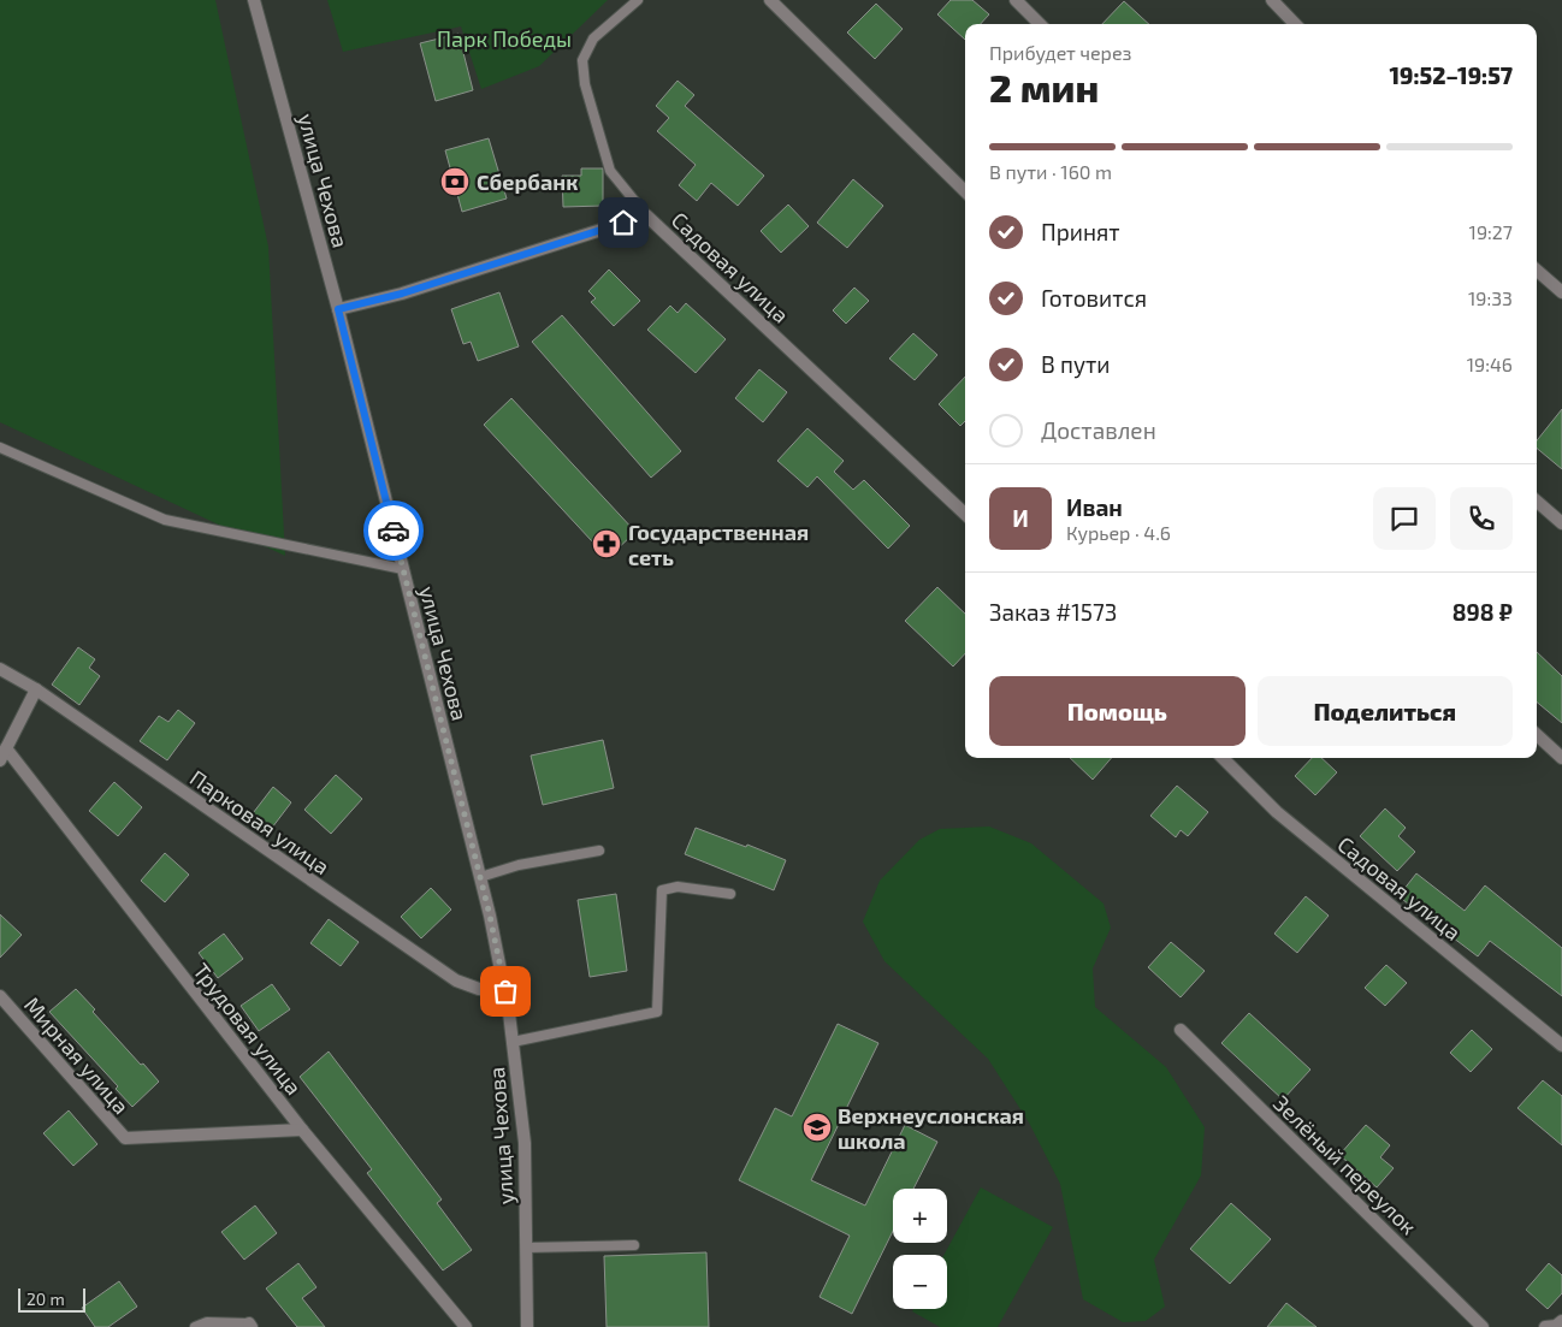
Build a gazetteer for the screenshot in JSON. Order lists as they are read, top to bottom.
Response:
{
  "streets": {
    "street": [
      "улица Чехова",
      "Садовая улица",
      "Парковая улица",
      "Трудовая улица",
      "Мирная улица",
      "Зелёный переулок"
    ]
  },
  "crossings": [
    ["улица Чехова", "Садовая улица"],
    ["улица Чехова", "Парковая улица"],
    ["Трудовая улица", "Мирная улица"]
  ],
  "parks": ["Парк Победы"],
  "places": {
    "bank": ["Сбербанк"],
    "pharmacy": ["Государственная сеть"],
    "school or university": ["Верхнеуслонская школа"]
  },
  "scale_bar": "20 m",
  "page": {
    "heading": ["2 мин", "Прибудет через", "19:52–19:57"],
    "panel": [
      "Иван",
      "Курьер · 4.6",
      "Заказ #1573",
      "898 ₽"
    ],
    "bar": "В пути · 160 m",
    "list": [
      ["Принят", "19:27"],
      ["Готовится", "19:33"],
      ["В пути", "19:46"],
      "Доставлен"
    ],
    "round": "И",
    "buttons": ["Помощь", "Поделиться"],
    "map_buttons": ["+", "−"],
    "scale": "20 m"
  }
}
